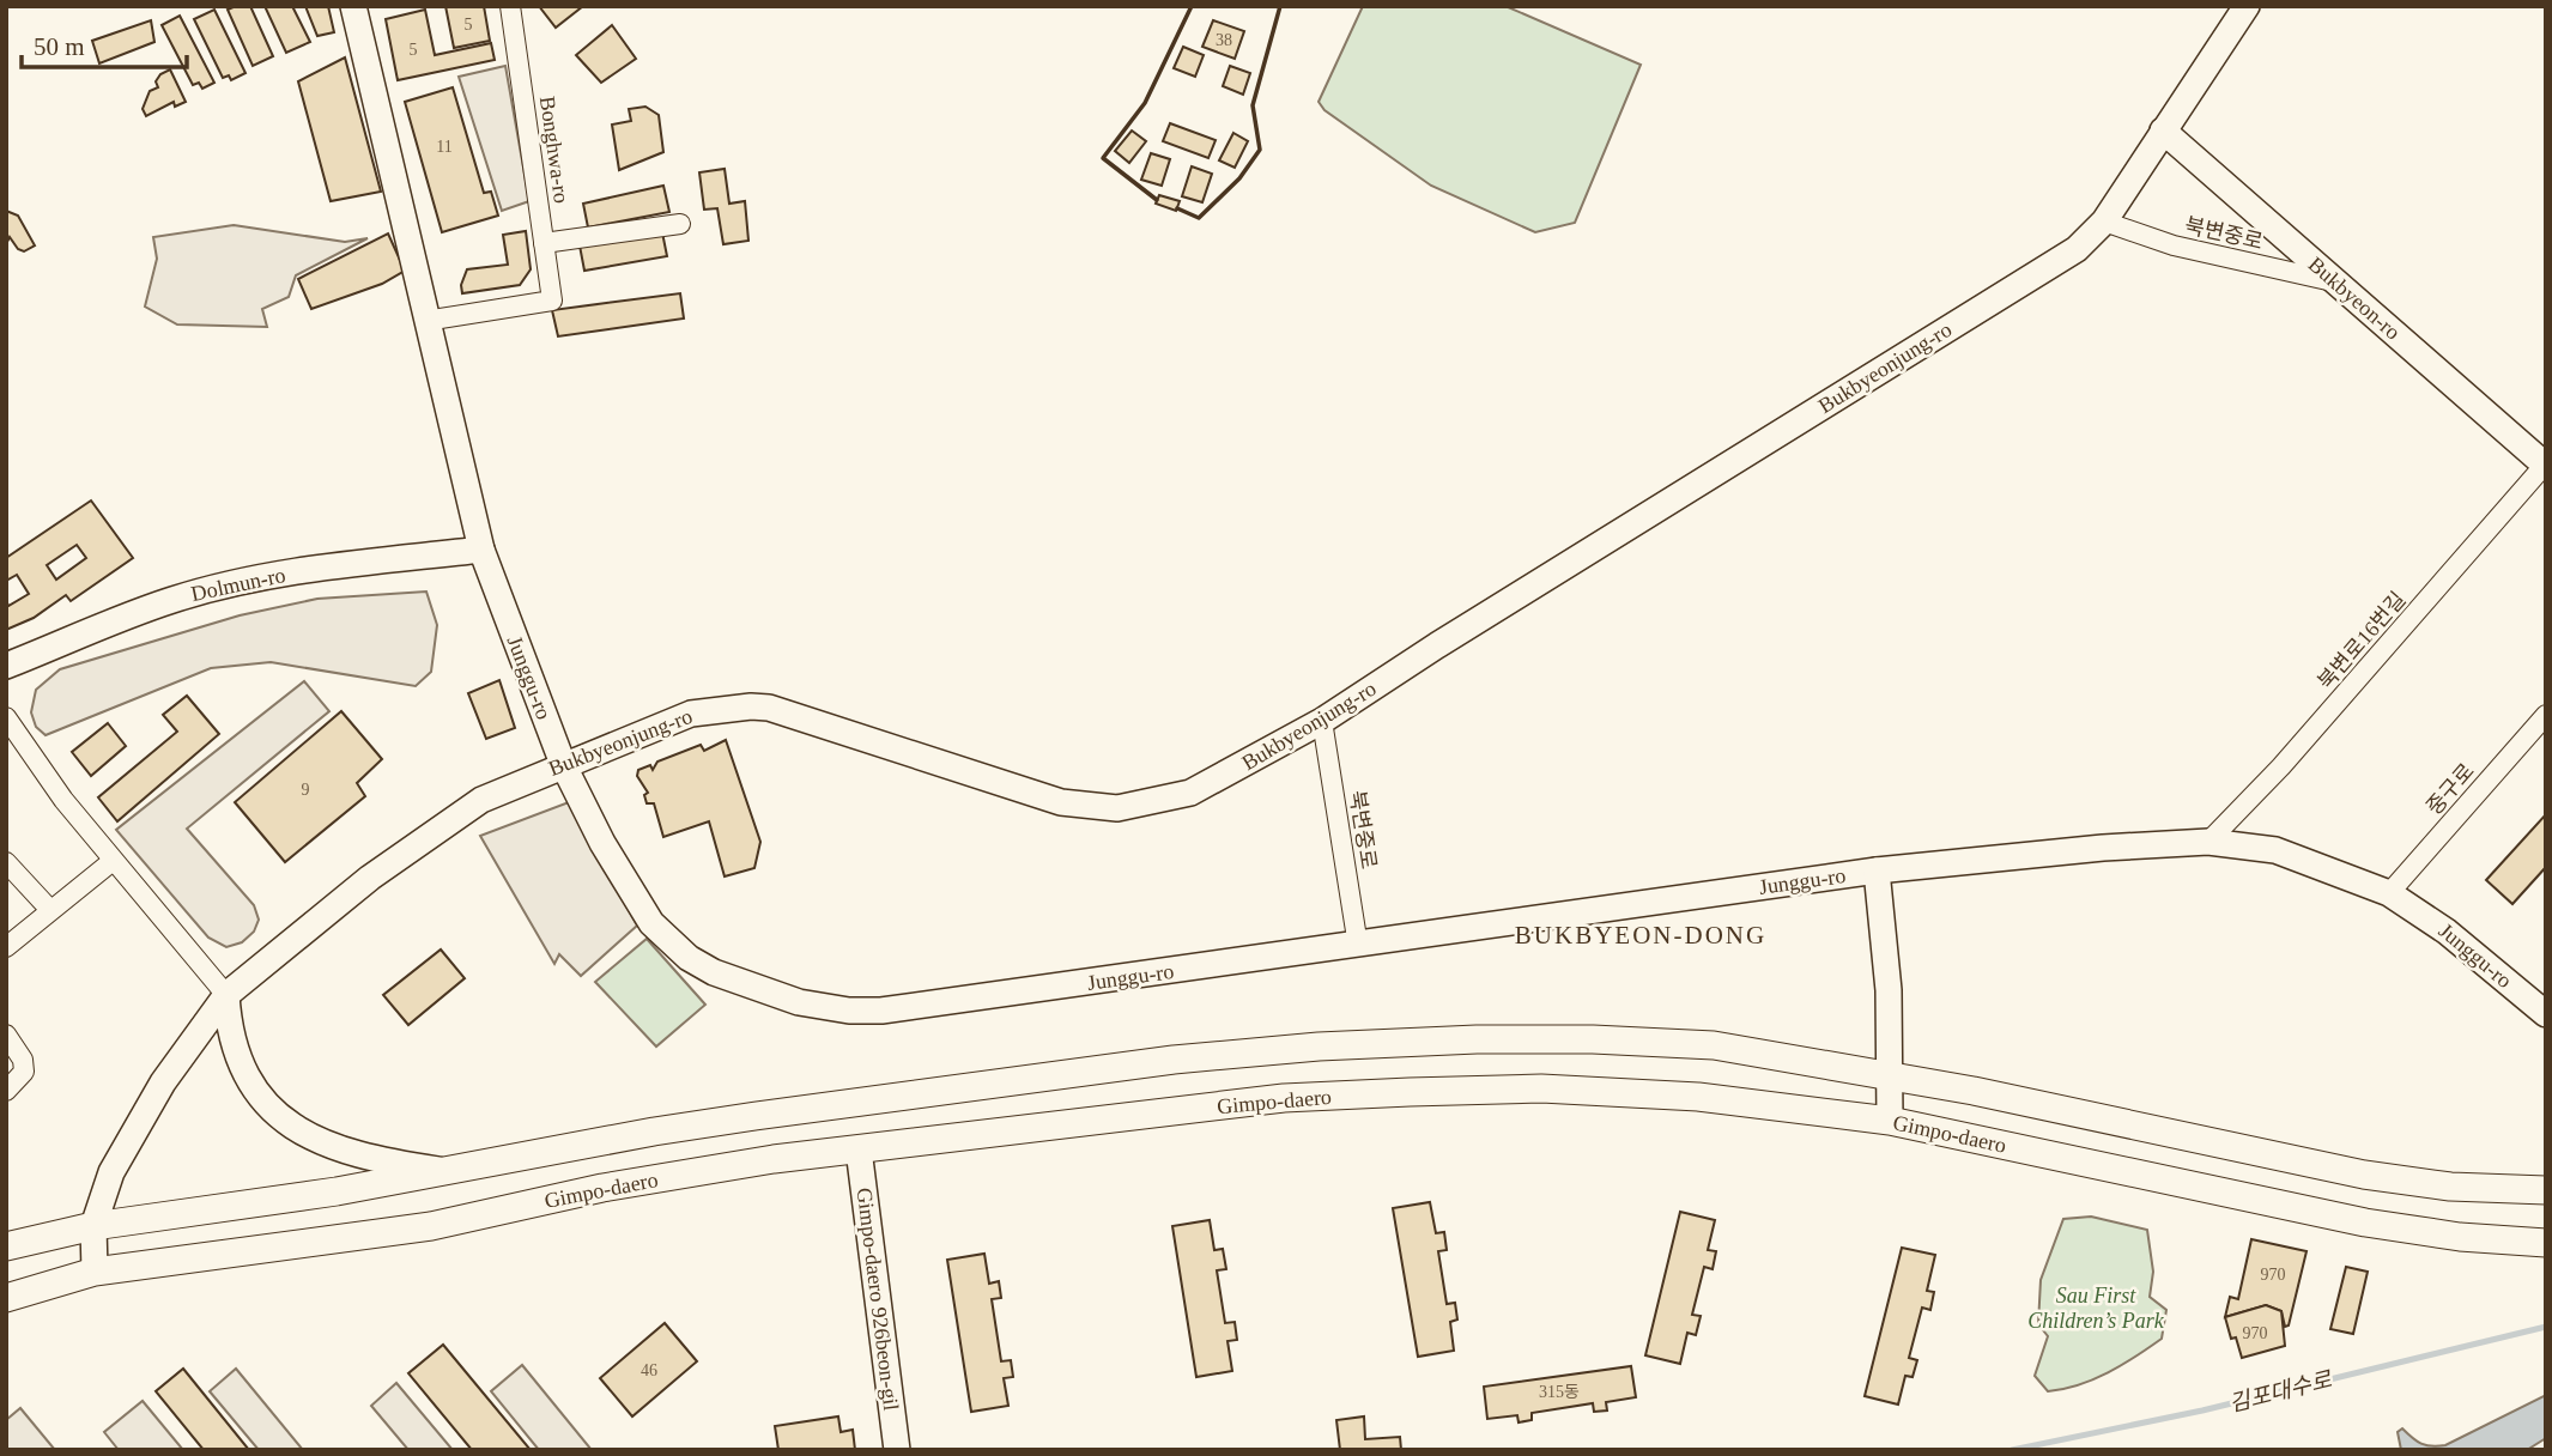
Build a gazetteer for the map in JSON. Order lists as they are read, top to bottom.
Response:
{
  "streets": {
    "main road": ["Gimpo-daero"],
    "street": [
      "Bonghwa-ro",
      "북변중로",
      "Bukbyeon-ro",
      "Bukbyeonjung-ro",
      "Dolmun-ro",
      "북변로16번길",
      "Junggu-ro",
      "중구로",
      "Gimpo-daero 926beon-gil"
    ]
  },
  "crossings": [
    ["Bonghwa-ro", "Junggu-ro"],
    ["북변중로", "Bukbyeon-ro"],
    ["북변중로", "Bukbyeonjung-ro"],
    ["북변중로", "Junggu-ro"],
    ["Bukbyeon-ro", "Bukbyeonjung-ro"],
    ["Bukbyeon-ro", "북변로16번길"],
    ["Bukbyeonjung-ro", "Junggu-ro"],
    ["Bukbyeonjung-ro", "Gimpo-daero"],
    ["Dolmun-ro", "Junggu-ro"],
    ["북변로16번길", "Junggu-ro"],
    ["Junggu-ro", "중구로"],
    ["Gimpo-daero", "Gimpo-daero 926beon-gil"]
  ],
  "districts": ["BUKBYEON-DONG"],
  "water": ["김포대수로"],
  "parks": ["Sau First Children’s Park"],
  "house_numbers": [
    "5",
    "38",
    "5",
    "11",
    "9",
    "970",
    "970",
    "46",
    "315동"
  ],
  "scale_bar": "50 m"
}
